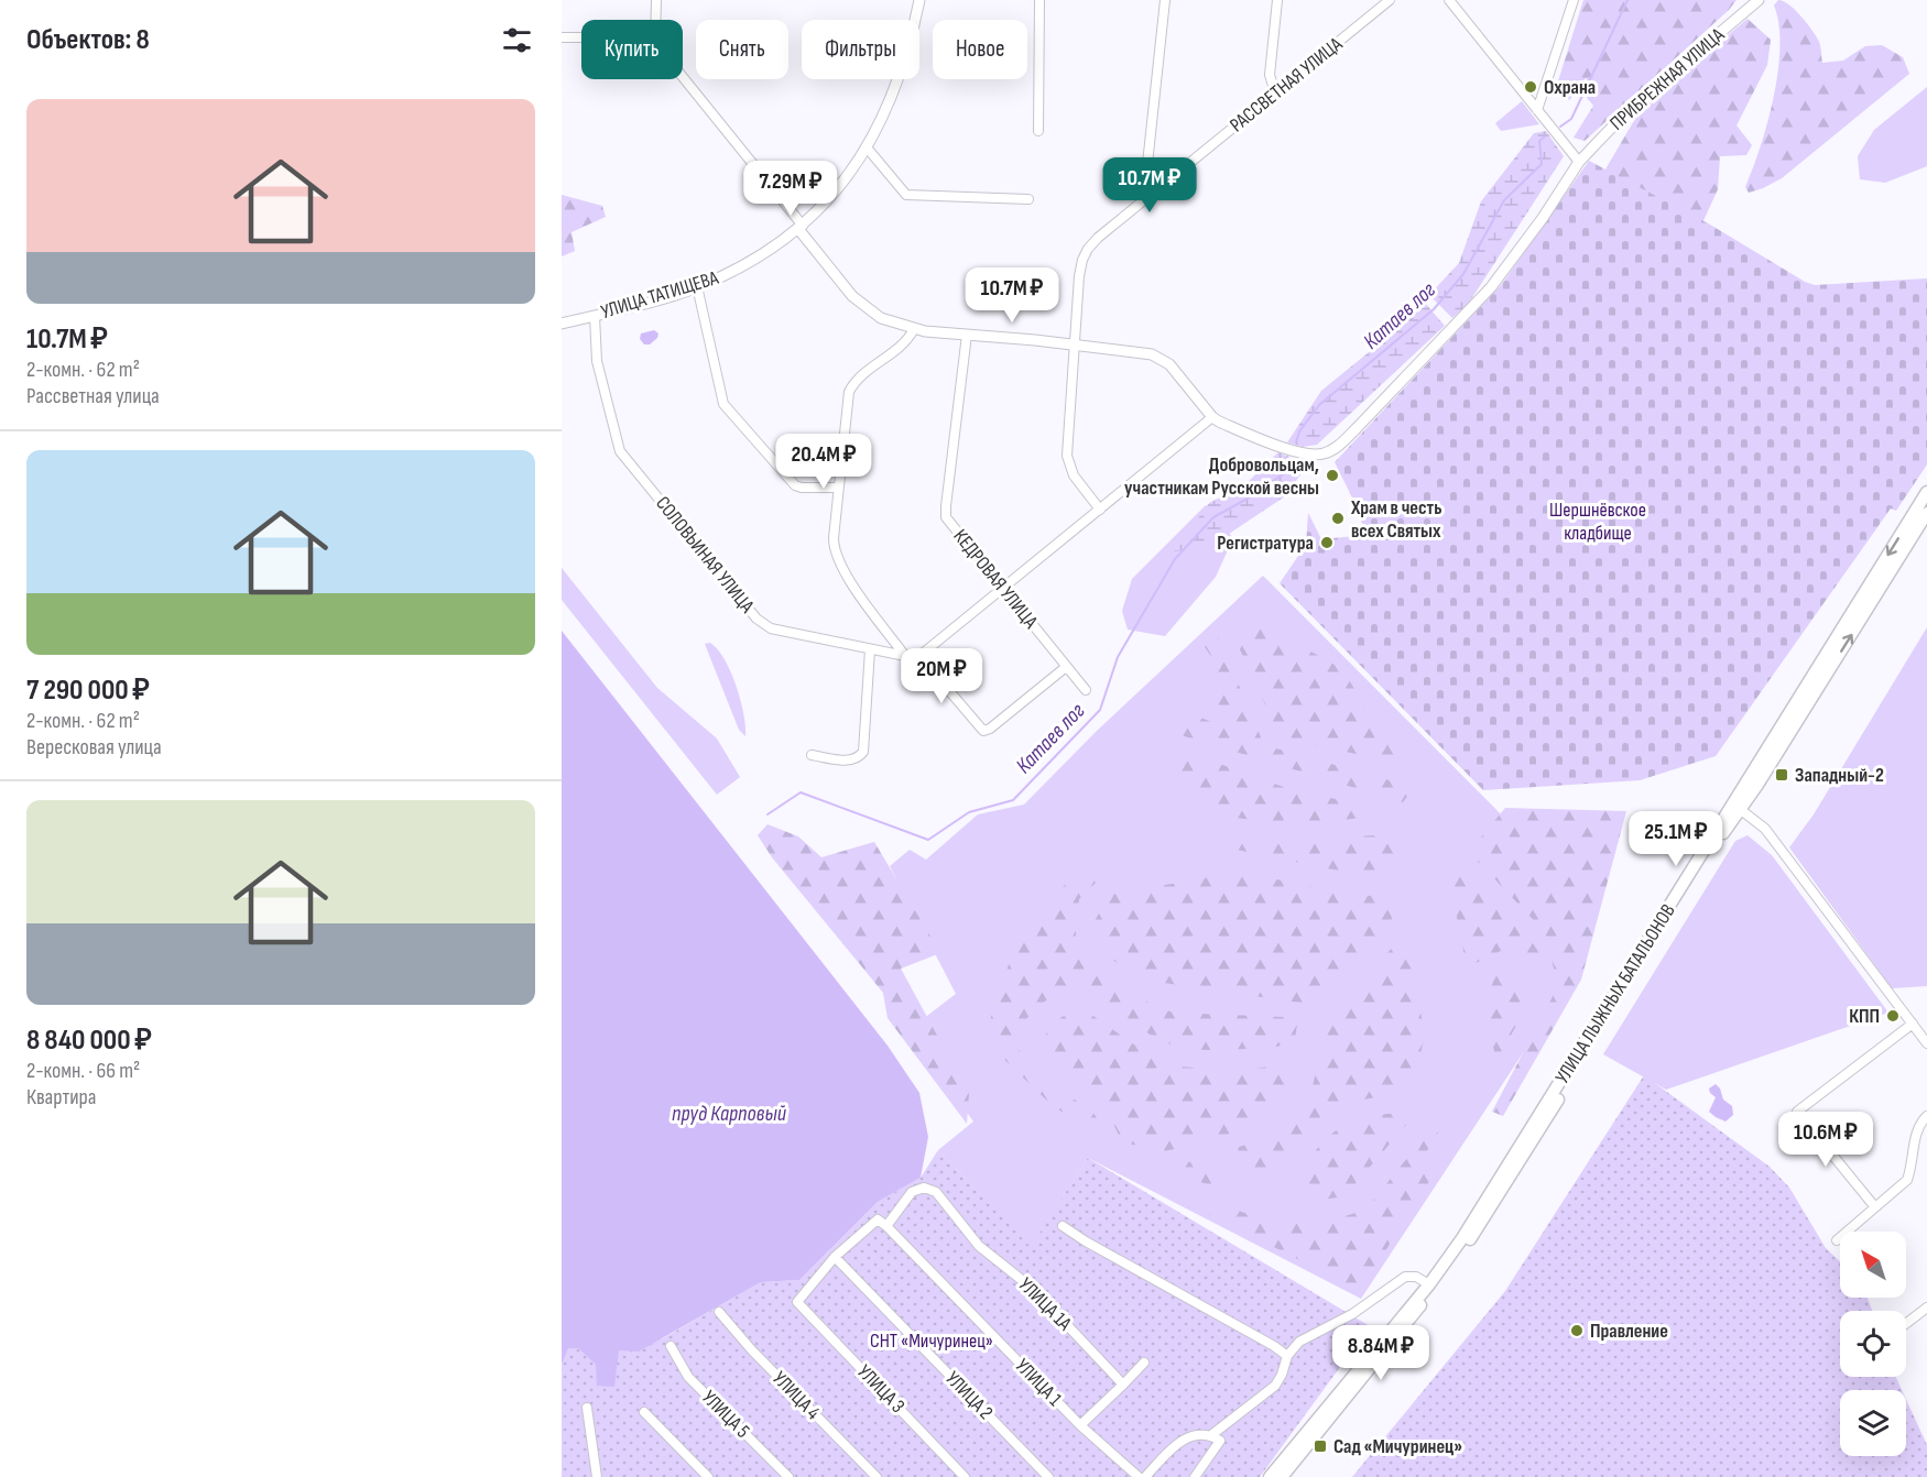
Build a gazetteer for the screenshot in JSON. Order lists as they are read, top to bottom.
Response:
{
  "streets": {
    "main road": ["УЛИЦА ЛЫЖНЫХ БАТАЛЬОНОВ"],
    "street": [
      "ПРИБРЕЖНАЯ УЛИЦА",
      "РАССВЕТНАЯ УЛИЦА",
      "УЛИЦА ТАТИЩЕВА",
      "СОЛОВЬИНАЯ УЛИЦА",
      "КЕДРОВАЯ УЛИЦА",
      "УЛИЦА 1А",
      "УЛИЦА 1",
      "УЛИЦА 3",
      "УЛИЦА 4",
      "УЛИЦА 2",
      "УЛИЦА 5"
    ]
  },
  "crossings": [
    ["УЛИЦА ТАТИЩЕВА", "СОЛОВЬИНАЯ УЛИЦА"],
    ["УЛИЦА 1А", "УЛИЦА 1"],
    ["УЛИЦА 3", "УЛИЦА 2"]
  ],
  "water": ["Катаев лог", "пруд Карповый"],
  "parks": ["Шершнёвское кладбище", "СНТ «Мичуринец»"],
  "places": {
    "other": [
      "Охрана",
      "Добровольцам, участникам Русской весны",
      "Храм в честь всех Святых",
      "Регистратура",
      "КПП",
      "Правление"
    ],
    "transit": ["Западный-2", "Сад «Мичуринец»"]
  },
  "north": "top left",
  "page": {
    "heading": "Объектов: 8",
    "chip": [
      "Купить",
      "Снять",
      "Фильтры",
      "Новое"
    ],
    "list": [
      {
        "name": "10.7M ₽",
        "note": "2-комн. · 62 m² · Рассветная улица"
      },
      {
        "name": "7 290 000 ₽",
        "note": "2-комн. · 62 m² · Вересковая улица"
      },
      {
        "name": "8 840 000 ₽",
        "note": "2-комн. · 66 m² · Квартира"
      }
    ],
    "price": [
      "10.7M ₽",
      "7.29M ₽",
      "10.7M ₽",
      "20.4M ₽",
      "20M ₽",
      "25.1M ₽",
      "10.6M ₽",
      "8.84M ₽"
    ]
  }
}
